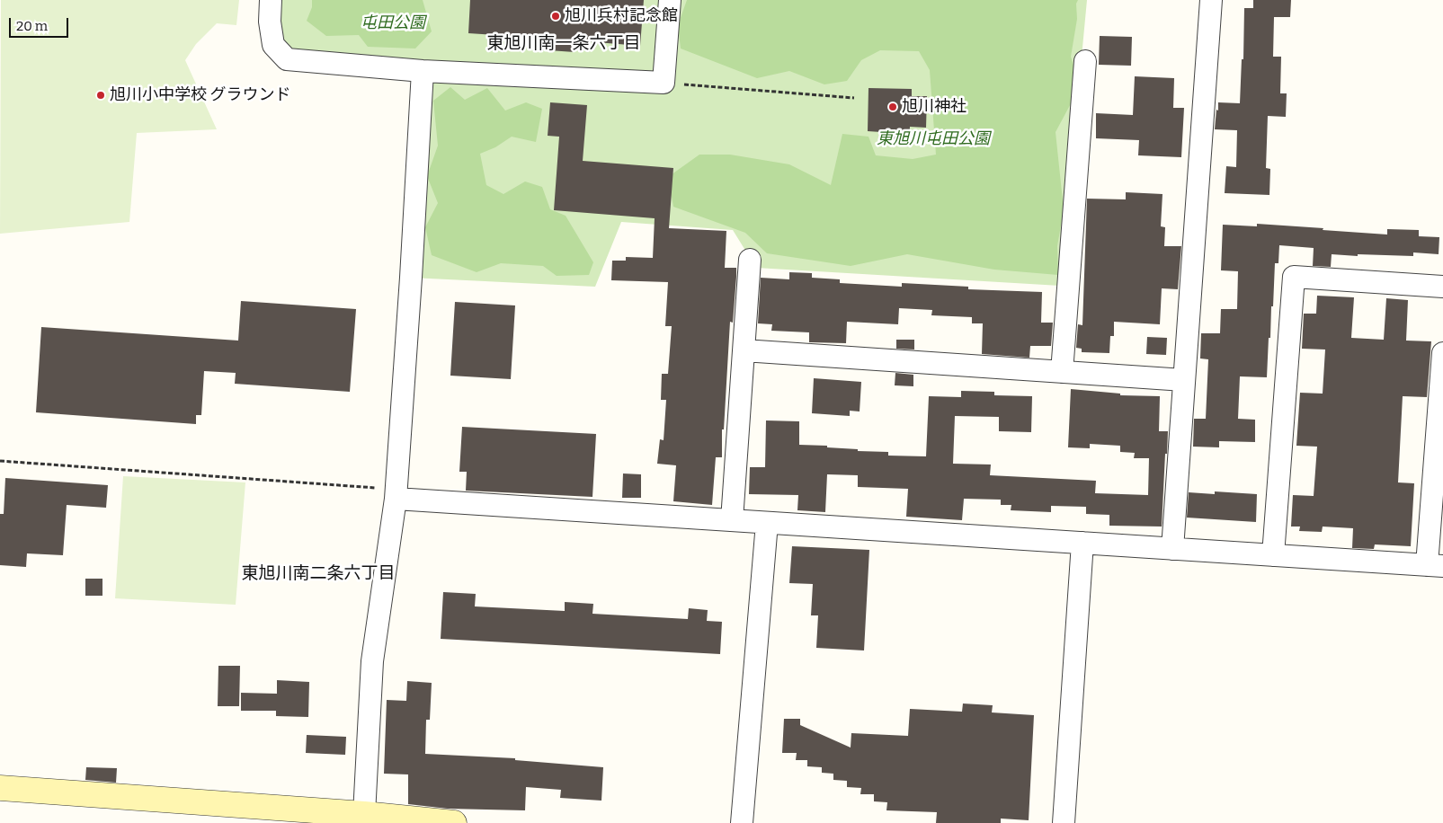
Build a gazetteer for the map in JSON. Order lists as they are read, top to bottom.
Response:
{
  "districts": ["東旭川南一条六丁目", "東旭川南二条六丁目"],
  "parks": ["屯田公園", "東旭川屯田公園"],
  "places": ["旭川兵村記念館", "旭川小中学校 グラウンド", "旭川神社"],
  "scale_bar": "20 m"
}
